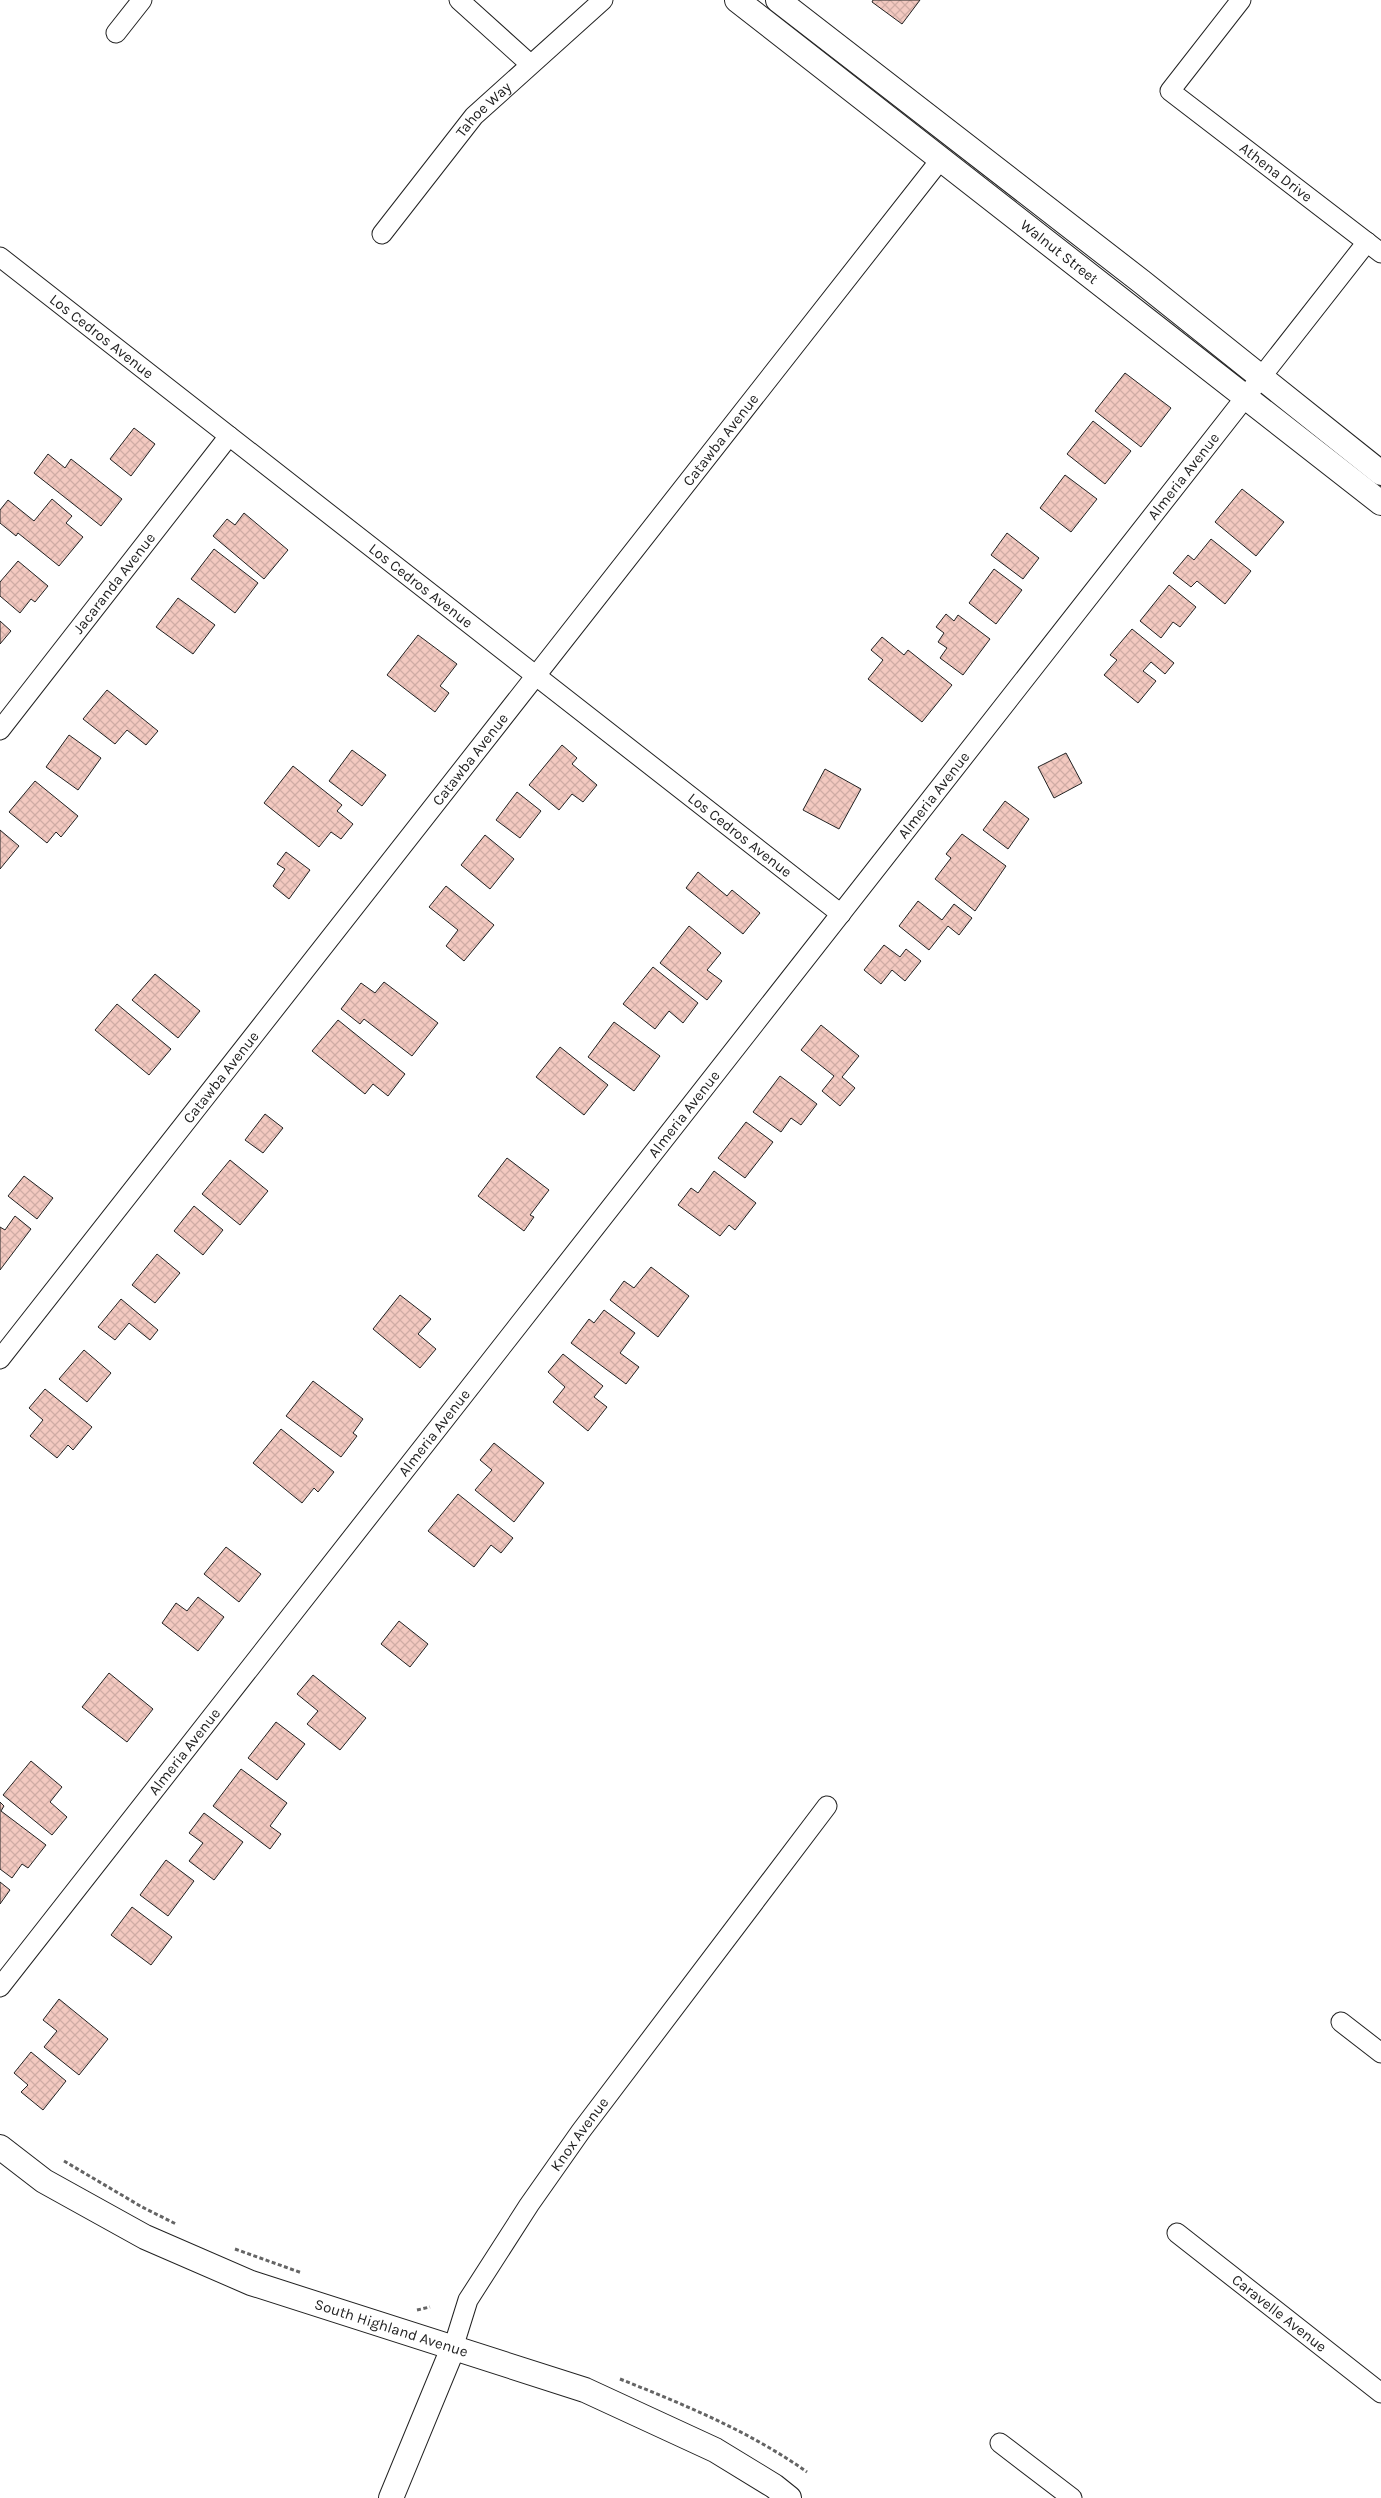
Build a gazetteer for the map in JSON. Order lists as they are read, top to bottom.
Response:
{
  "streets": {
    "street": [
      "Tahoe Way",
      "Athena Drive",
      "Walnut Street",
      "Los Cedros Avenue",
      "Catawba Avenue",
      "Almeria Avenue",
      "Jacaranda Avenue",
      "Knox Avenue",
      "Caravelle Avenue",
      "South Highland Avenue"
    ]
  },
  "crossings": [
    ["Athena Drive", "Almeria Avenue"],
    ["Walnut Street", "Catawba Avenue"],
    ["Walnut Street", "Almeria Avenue"],
    ["Los Cedros Avenue", "Catawba Avenue"],
    ["Los Cedros Avenue", "Almeria Avenue"],
    ["Los Cedros Avenue", "Jacaranda Avenue"],
    ["Knox Avenue", "South Highland Avenue"]
  ]
}
